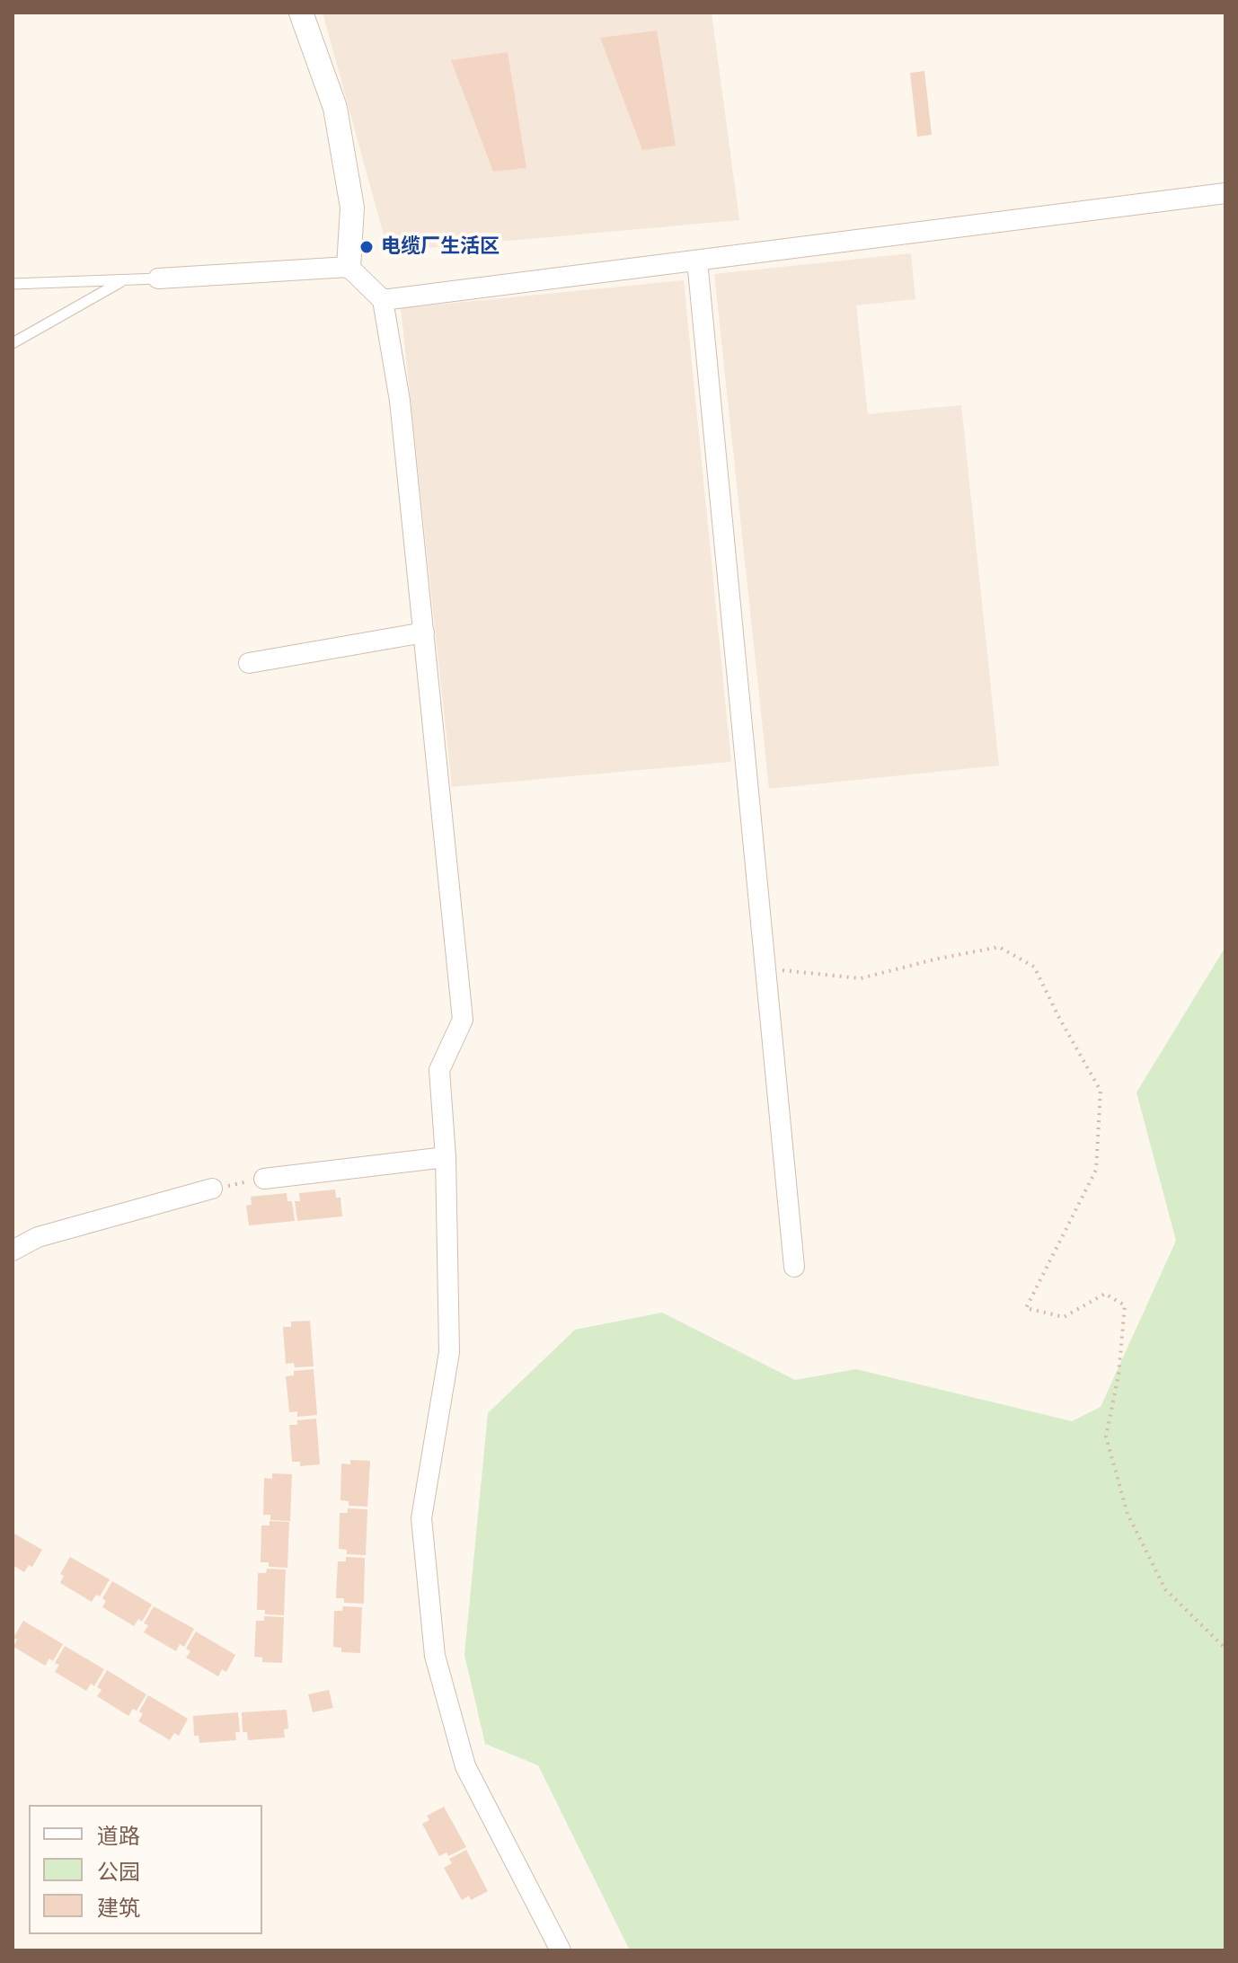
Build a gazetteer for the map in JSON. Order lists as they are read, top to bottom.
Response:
{
  "places": ["电缆厂生活区"],
  "legend": ["道路", "公园", "建筑"]
}
